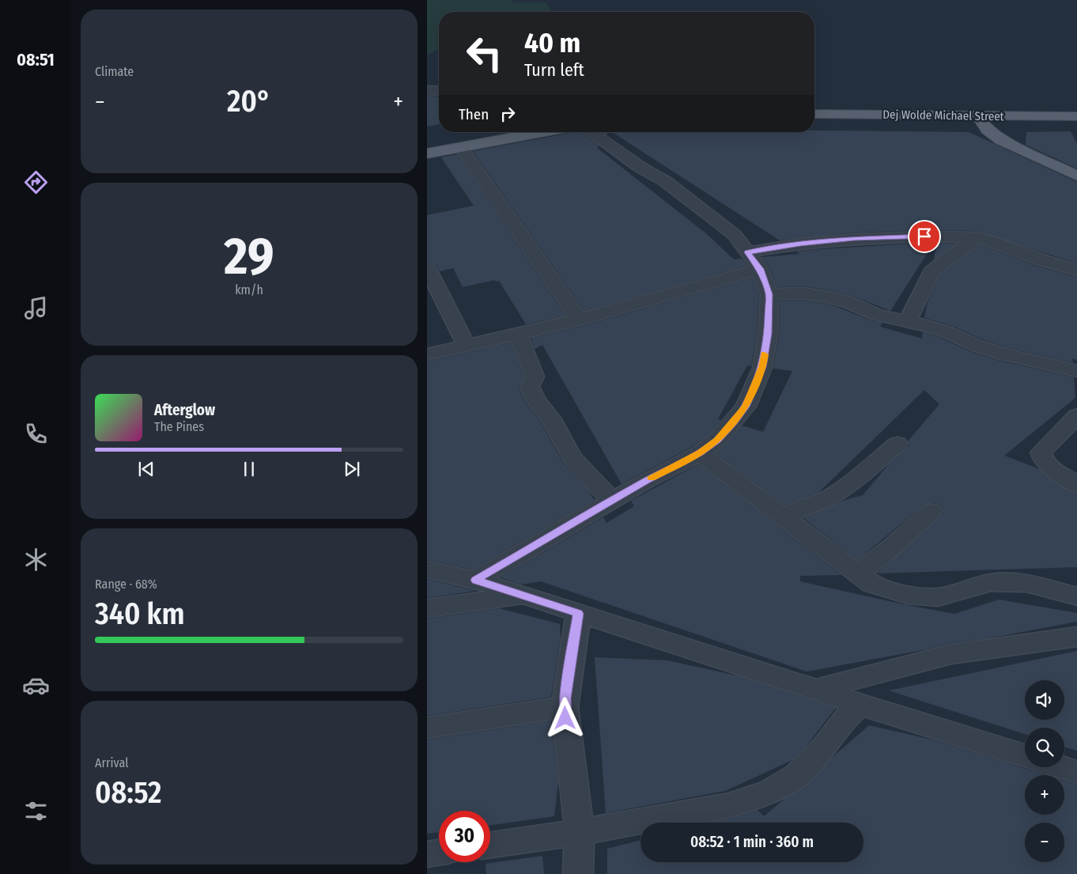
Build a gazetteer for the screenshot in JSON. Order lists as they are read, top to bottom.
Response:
{
  "streets": {
    "main road": ["Dej Wolde Michael Street"]
  },
  "page": {
    "tabs": "08:51",
    "tile": [
      "Climate",
      ["29", "km/h"],
      ["Range · 68%", "340 km"],
      ["Arrival", "08:52"]
    ],
    "turn": ["40 m", "Turn left"],
    "heat": ["−", "20°", "+"],
    "then": "Then",
    "song": ["Afterglow", "The Pines"],
    "map_buttons": ["+", "−"],
    "limit": "30",
    "trip": "08:52 · 1 min · 360 m"
  }
}
